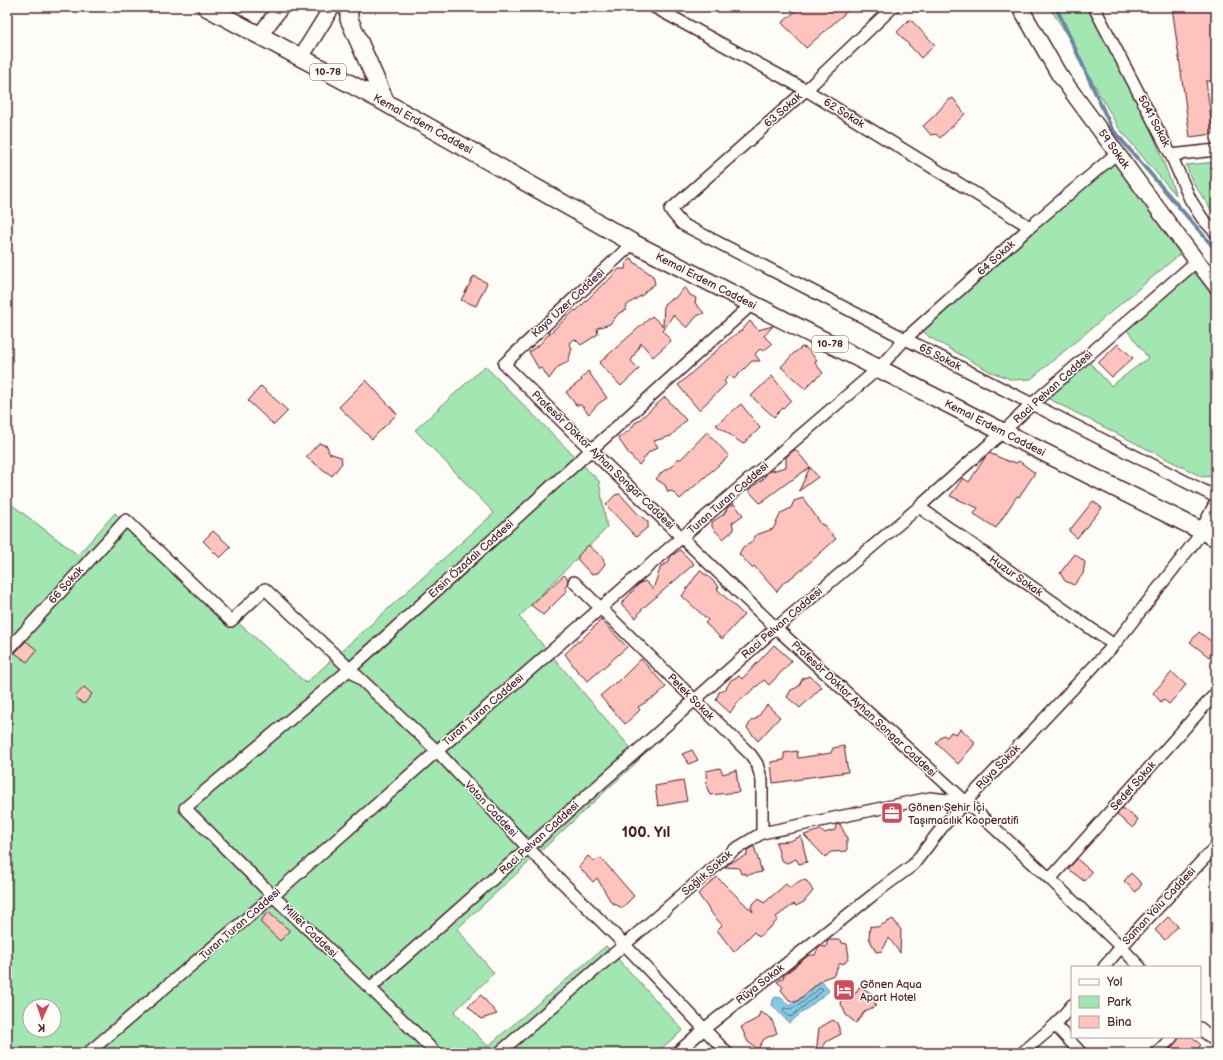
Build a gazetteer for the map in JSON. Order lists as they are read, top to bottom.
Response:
{
  "streets": {
    "main road": ["10-78", "Kemal Erdem Caddesi"],
    "street": [
      "63 Sokak",
      "62 Sokak",
      "5041 Sokak",
      "59 Sokak",
      "64 Sokak",
      "Kaya Uzer Caddesi",
      "65 Sokak",
      "Raci Pelvan Caddesi",
      "Profesör Doktor Ayhan Songar Caddesi",
      "Turan Turan Caddesi",
      "Ersin Özadalı Caddesi",
      "Huzur Sokak",
      "66 Sokak",
      "Petek Sokak",
      "Rüya Sokak",
      "Sedef Sokak",
      "Vatan Caddesi",
      "Sağlık Sokak",
      "Saman Yolu Caddesi",
      "Millet Caddesi"
    ]
  },
  "crossings": [
    ["63 Sokak", "62 Sokak"],
    ["63 Sokak", "65 Sokak"],
    ["62 Sokak", "64 Sokak"],
    ["Kemal Erdem Caddesi", "64 Sokak"],
    ["Kemal Erdem Caddesi", "Kaya Uzer Caddesi"],
    ["Kemal Erdem Caddesi", "Raci Pelvan Caddesi"],
    ["Kemal Erdem Caddesi", "Turan Turan Caddesi"],
    ["Kemal Erdem Caddesi", "Ersin Özadalı Caddesi"],
    ["Kemal Erdem Caddesi", "Rüya Sokak"],
    ["59 Sokak", "64 Sokak"],
    ["59 Sokak", "Raci Pelvan Caddesi"],
    ["64 Sokak", "65 Sokak"],
    ["64 Sokak", "Turan Turan Caddesi"],
    ["Kaya Uzer Caddesi", "Profesör Doktor Ayhan Songar Caddesi"],
    ["65 Sokak", "Raci Pelvan Caddesi"],
    ["Raci Pelvan Caddesi", "Profesör Doktor Ayhan Songar Caddesi"],
    ["Raci Pelvan Caddesi", "Huzur Sokak"],
    ["Raci Pelvan Caddesi", "Petek Sokak"],
    ["Raci Pelvan Caddesi", "Vatan Caddesi"],
    ["Raci Pelvan Caddesi", "Millet Caddesi"],
    ["Profesör Doktor Ayhan Songar Caddesi", "Turan Turan Caddesi"],
    ["Profesör Doktor Ayhan Songar Caddesi", "Ersin Özadalı Caddesi"],
    ["Profesör Doktor Ayhan Songar Caddesi", "Rüya Sokak"],
    ["Profesör Doktor Ayhan Songar Caddesi", "Sedef Sokak"],
    ["Profesör Doktor Ayhan Songar Caddesi", "Sağlık Sokak"],
    ["Profesör Doktor Ayhan Songar Caddesi", "Saman Yolu Caddesi"],
    ["Turan Turan Caddesi", "Petek Sokak"],
    ["Turan Turan Caddesi", "Vatan Caddesi"],
    ["Turan Turan Caddesi", "Millet Caddesi"],
    ["Ersin Özadalı Caddesi", "Vatan Caddesi"],
    ["Ersin Özadalı Caddesi", "Millet Caddesi"],
    ["Huzur Sokak", "Rüya Sokak"],
    ["66 Sokak", "Vatan Caddesi"],
    ["Petek Sokak", "Sağlık Sokak"],
    ["Rüya Sokak", "Vatan Caddesi"],
    ["Rüya Sokak", "Sağlık Sokak"],
    ["Vatan Caddesi", "Sağlık Sokak"]
  ],
  "districts": ["100. Yıl"],
  "places": {
    "office": ["Gönen Şehir İçi Taşımacılık Kooperatifi"],
    "hotel": ["Gönen Aqua Apart Hotel"]
  },
  "legend": ["Yol", "Park", "Bina"],
  "north": "bottom"
}
